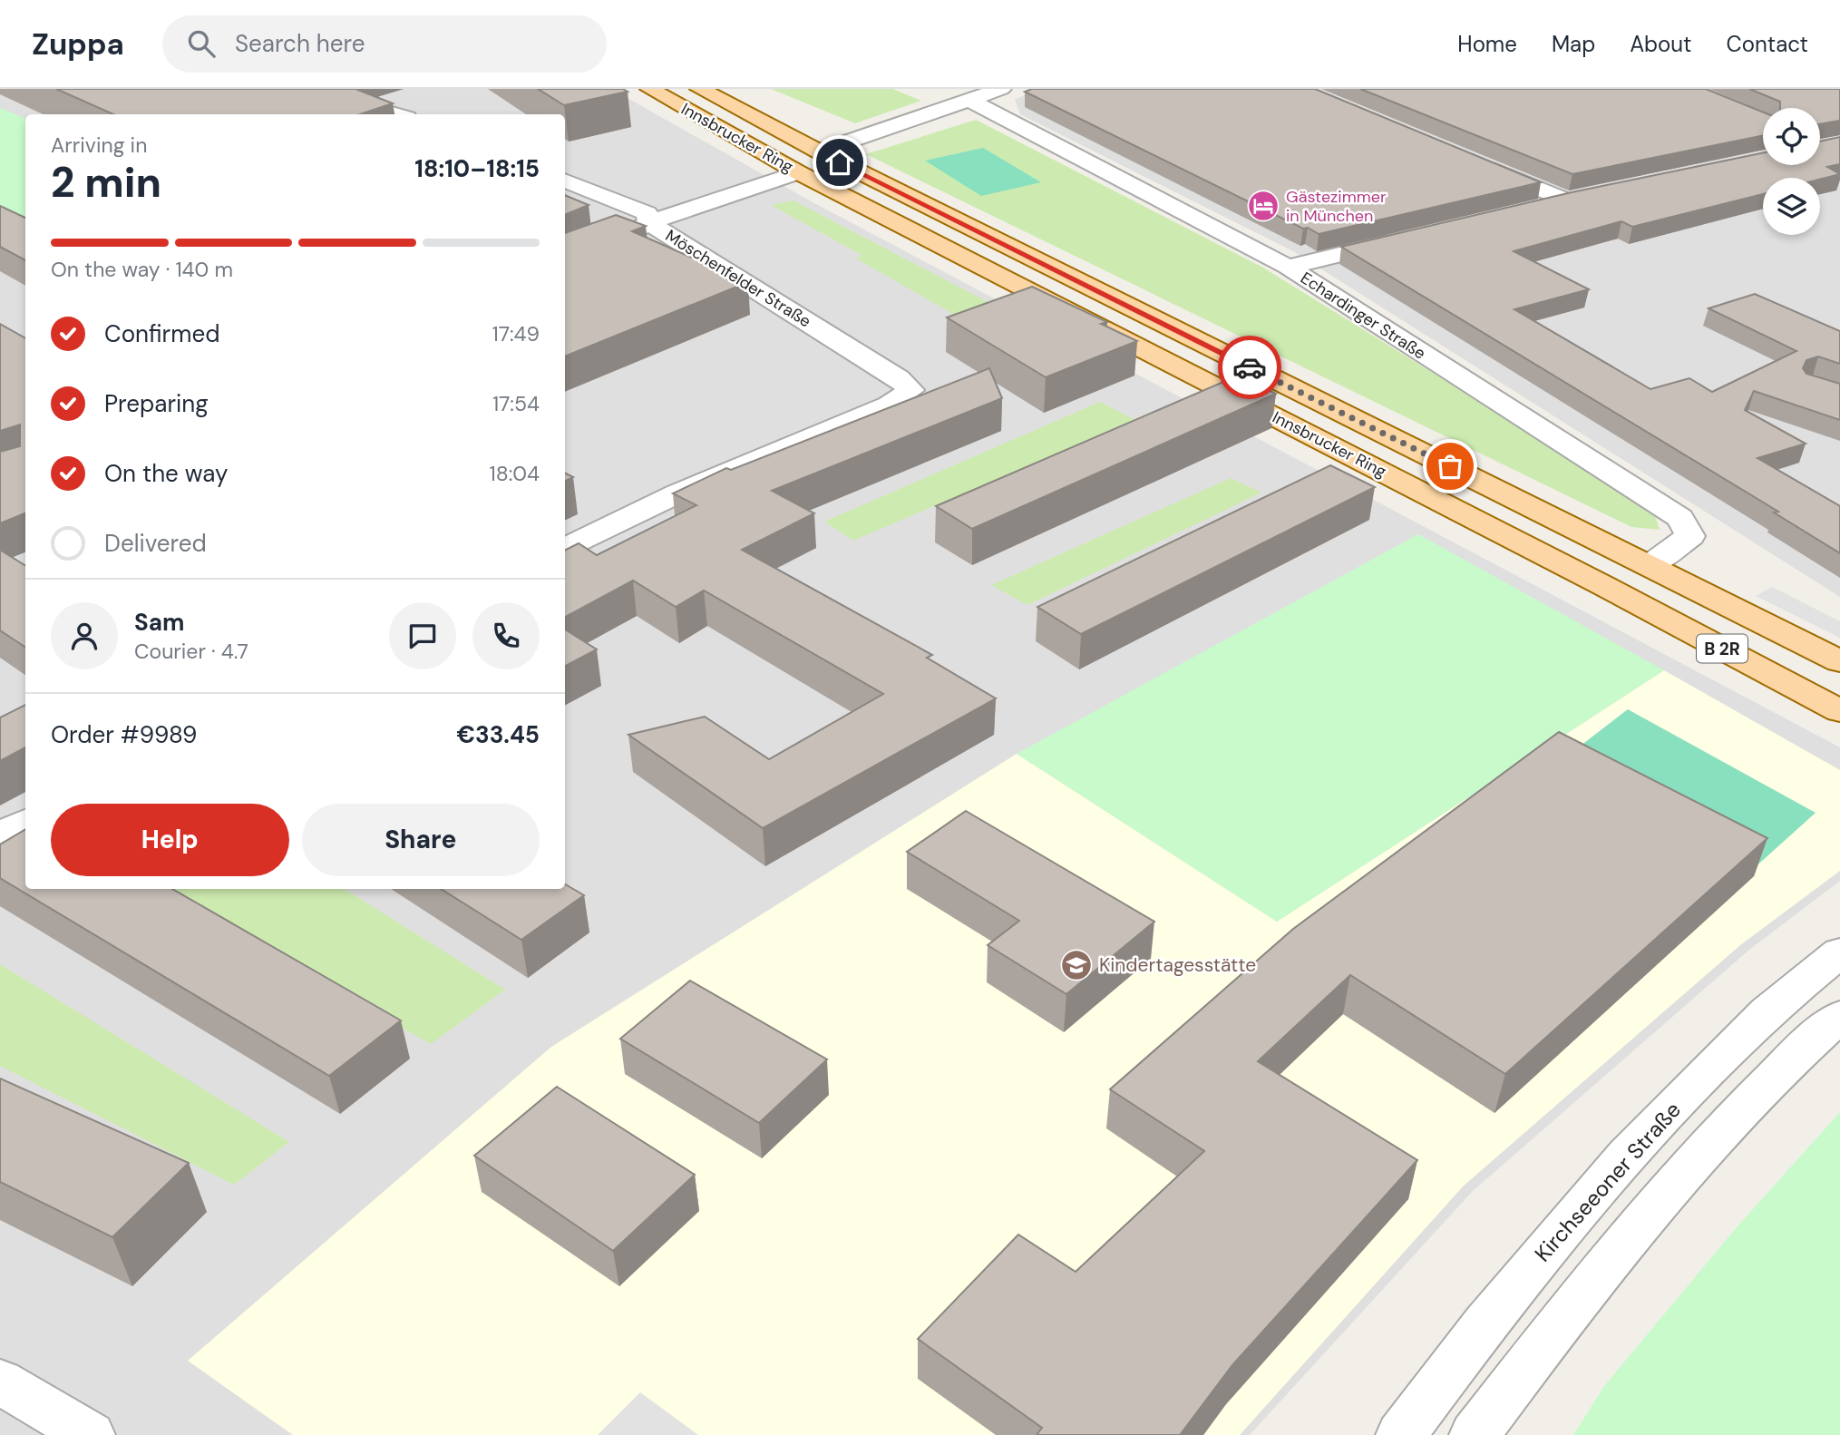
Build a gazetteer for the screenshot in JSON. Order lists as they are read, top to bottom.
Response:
{
  "streets": {
    "main road": ["Innsbrucker Ring", "B 2R"],
    "street": ["Möschenfelder Straße", "Echardinger Straße", "Kirchseeoner Straße"]
  },
  "crossings": [
    ["Innsbrucker Ring", "Echardinger Straße"]
  ],
  "places": {
    "hotel": ["Gästezimmer in München"],
    "school or university": ["Kindertagesstätte"]
  },
  "page": {
    "header": "Zuppa",
    "search": "Search here",
    "nav": [
      "Home",
      "Map",
      "About",
      "Contact"
    ],
    "heading": ["2 min", "Arriving in", "18:10–18:15"],
    "panel": [
      "Sam",
      "Courier · 4.7",
      "Order #9989",
      "€33.45"
    ],
    "bar": "On the way · 140 m",
    "list": [
      ["Confirmed", "17:49"],
      ["Preparing", "17:54"],
      ["On the way", "18:04"],
      "Delivered"
    ],
    "buttons": ["Help", "Share"]
  }
}
